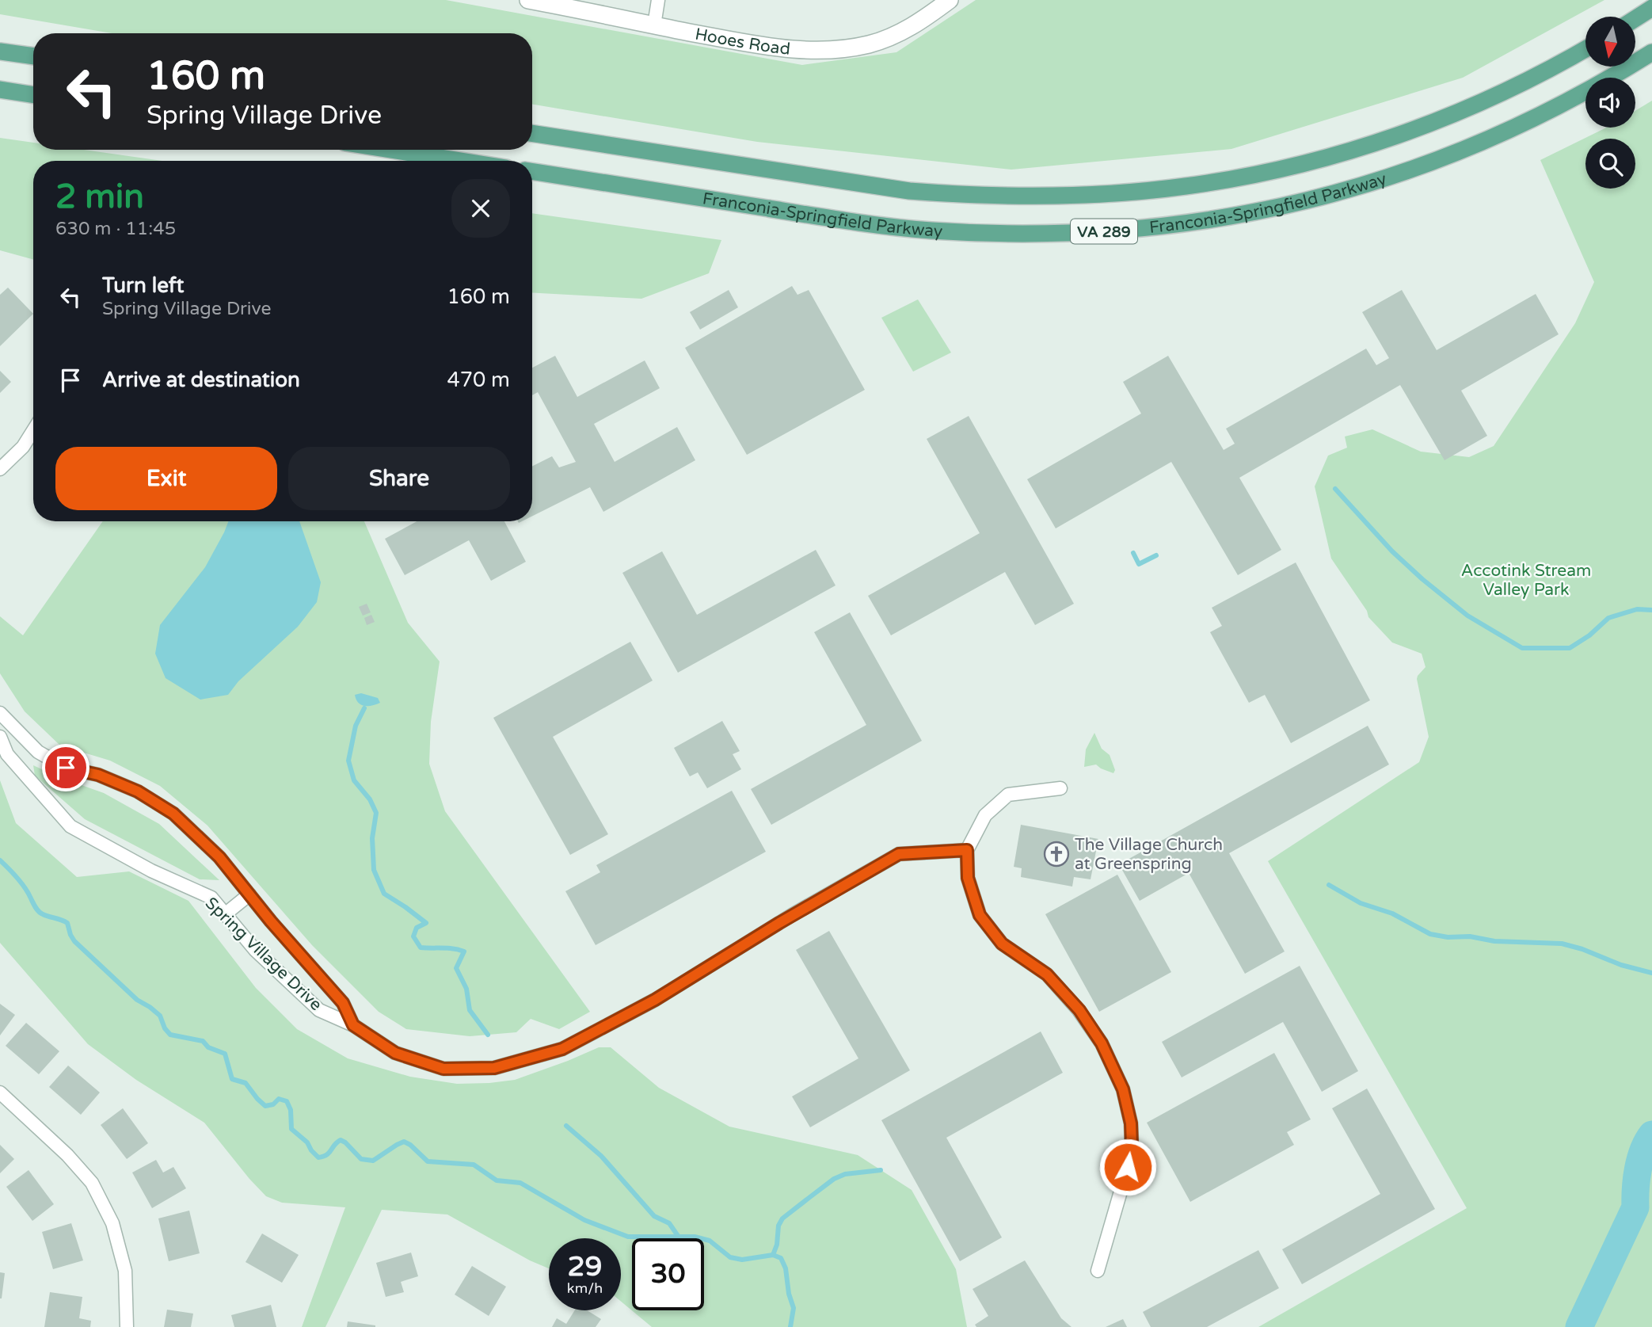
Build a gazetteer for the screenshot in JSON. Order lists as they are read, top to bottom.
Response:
{
  "streets": {
    "main road": ["Franconia-Springfield Parkway", "VA 289"],
    "street": ["Hooes Road", "Spring Village Drive"]
  },
  "parks": ["Accotink Stream Valley Park"],
  "places": {
    "church": ["The Village Church at Greenspring"]
  },
  "north": "bottom",
  "page": {
    "turn": ["160 m", "Spring Village Drive"],
    "heading": ["2 min", "630 m · 11:45"],
    "list": [
      {
        "name": "Turn left",
        "note": "Spring Village Drive",
        "value": "160 m"
      },
      {
        "name": "Arrive at destination",
        "value": "470 m"
      }
    ],
    "buttons": ["Exit", "Share"],
    "speed": "29 km/h",
    "limit": "30"
  }
}
